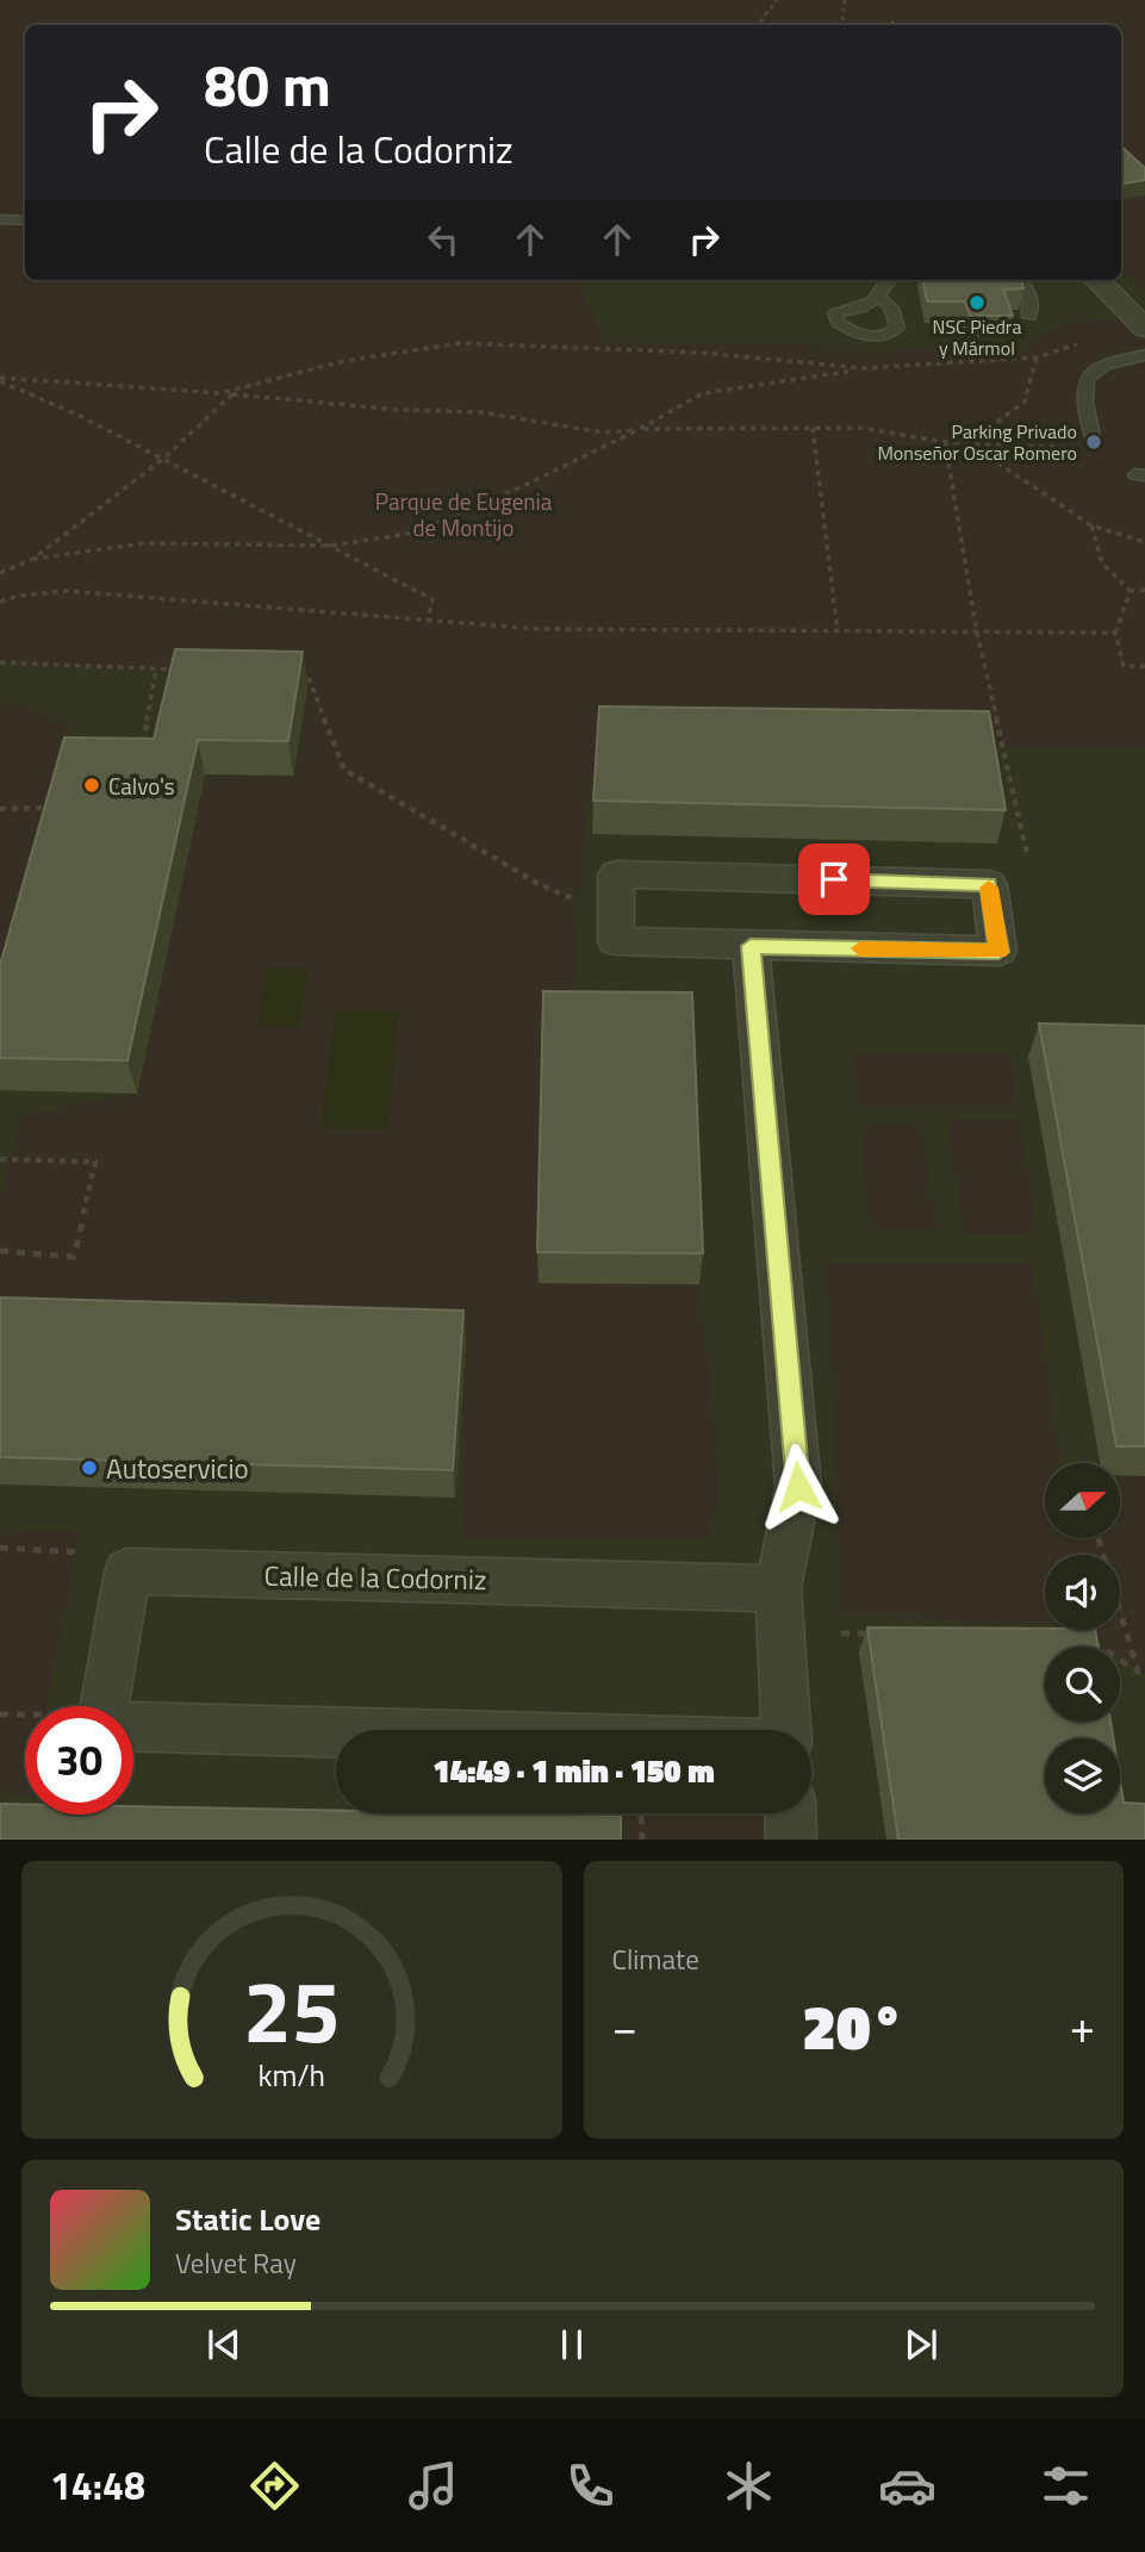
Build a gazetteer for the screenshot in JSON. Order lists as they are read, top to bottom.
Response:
{
  "streets": {
    "street": ["Calle de la Codorniz"]
  },
  "parks": ["Parque de Eugenia de Montijo"],
  "places": [
    "NSC Piedra y Mármol",
    "Parking Privado Monseñor Oscar Romero",
    "Calvo's",
    "Autoservicio"
  ],
  "north": "right",
  "page": {
    "turn": ["80 m", "Calle de la Codorniz"],
    "limit": "30",
    "trip": "14:49 · 1 min · 150 m",
    "tile": "Climate",
    "heat": ["−", "20°", "+"],
    "song": ["Static Love", "Velvet Ray"],
    "tabs": "14:48",
    "gauge": ["25", "km/h"]
  }
}
